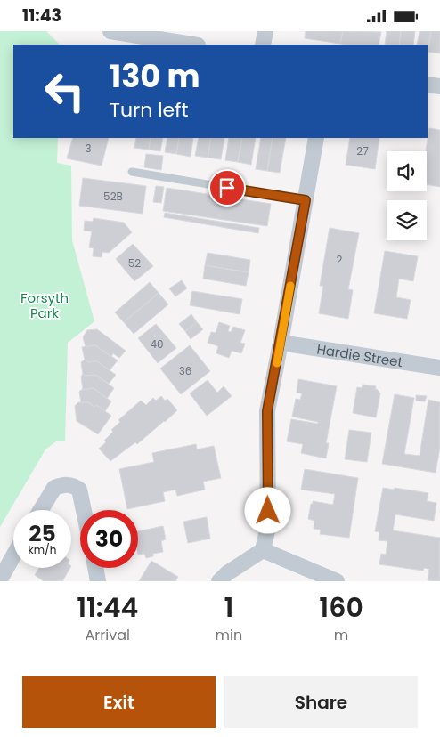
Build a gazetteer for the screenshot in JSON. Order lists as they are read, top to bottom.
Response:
{
  "streets": {
    "street": ["Hardie Street"]
  },
  "parks": ["Forsyth Park"],
  "house_numbers": [
    "3",
    "27",
    "52B",
    "2",
    "52",
    "40",
    "36"
  ],
  "page": {
    "status": "11:43",
    "turn": ["130 m", "Turn left"],
    "speed": "25 km/h",
    "limit": "30",
    "eta": [
      "11:44",
      "Arrival",
      "1",
      "min",
      "160",
      "m"
    ],
    "buttons": ["Exit", "Share"]
  }
}
